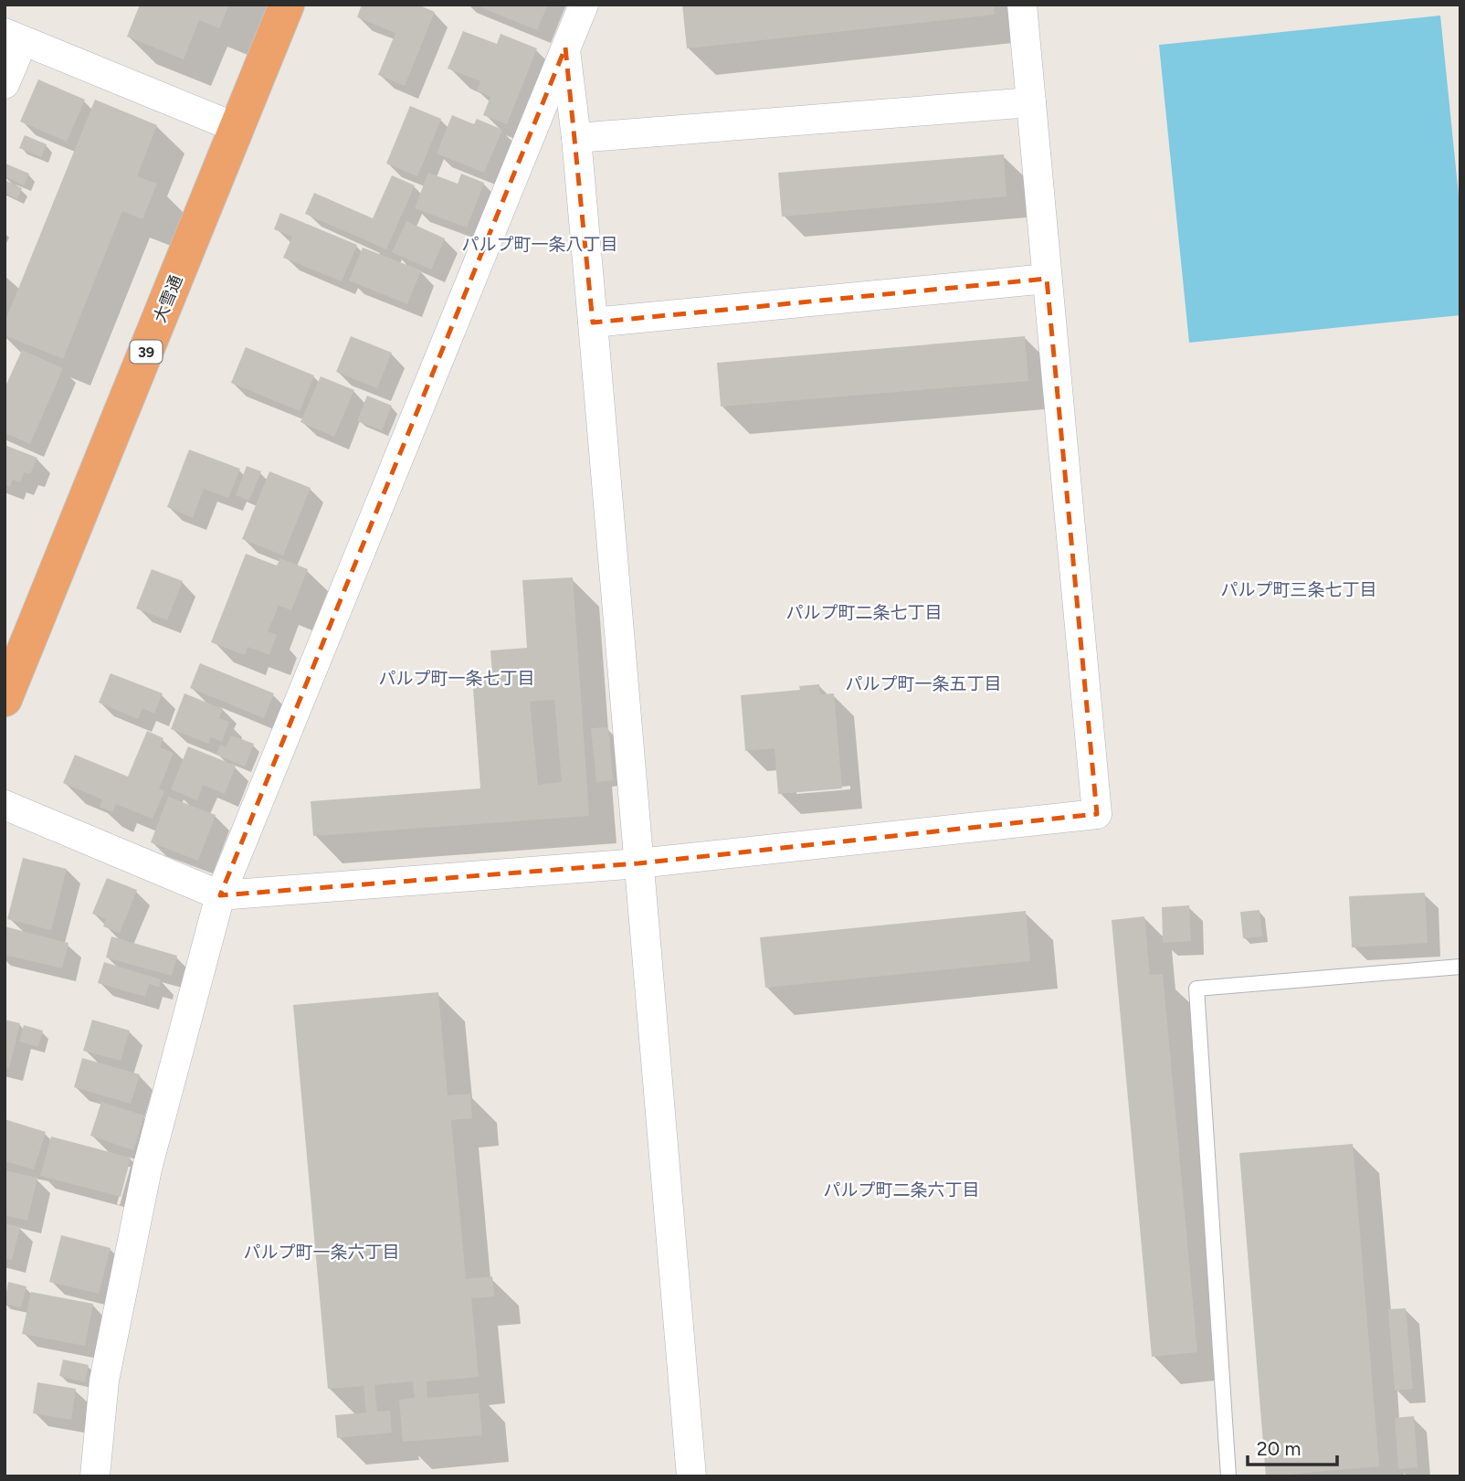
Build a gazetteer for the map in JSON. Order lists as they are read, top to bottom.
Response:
{
  "streets": {
    "highway": ["大雪通", "39"]
  },
  "districts": [
    "パルプ町一条八丁目",
    "パルプ町三条七丁目",
    "パルプ町二条七丁目",
    "パルプ町一条七丁目",
    "パルプ町一条五丁目",
    "パルプ町二条六丁目",
    "パルプ町一条六丁目"
  ],
  "scale_bar": "20 m"
}
